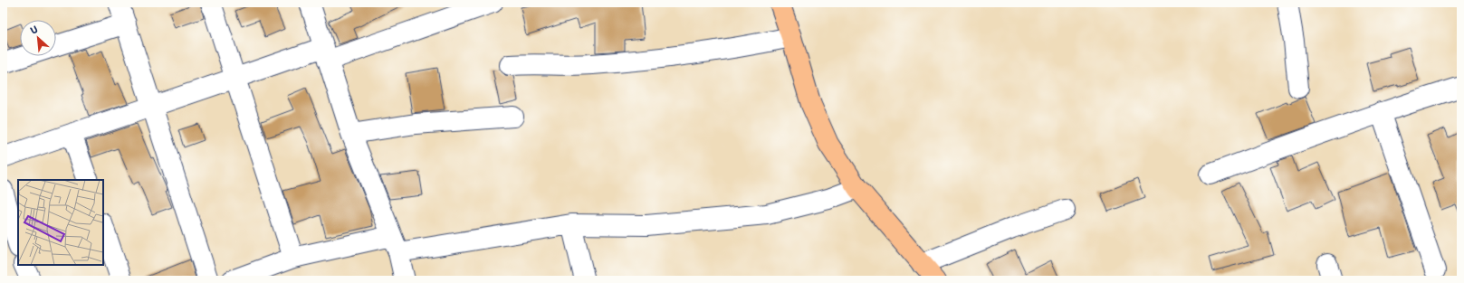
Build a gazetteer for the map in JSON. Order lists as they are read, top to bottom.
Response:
{
  "north": "top left"
}
